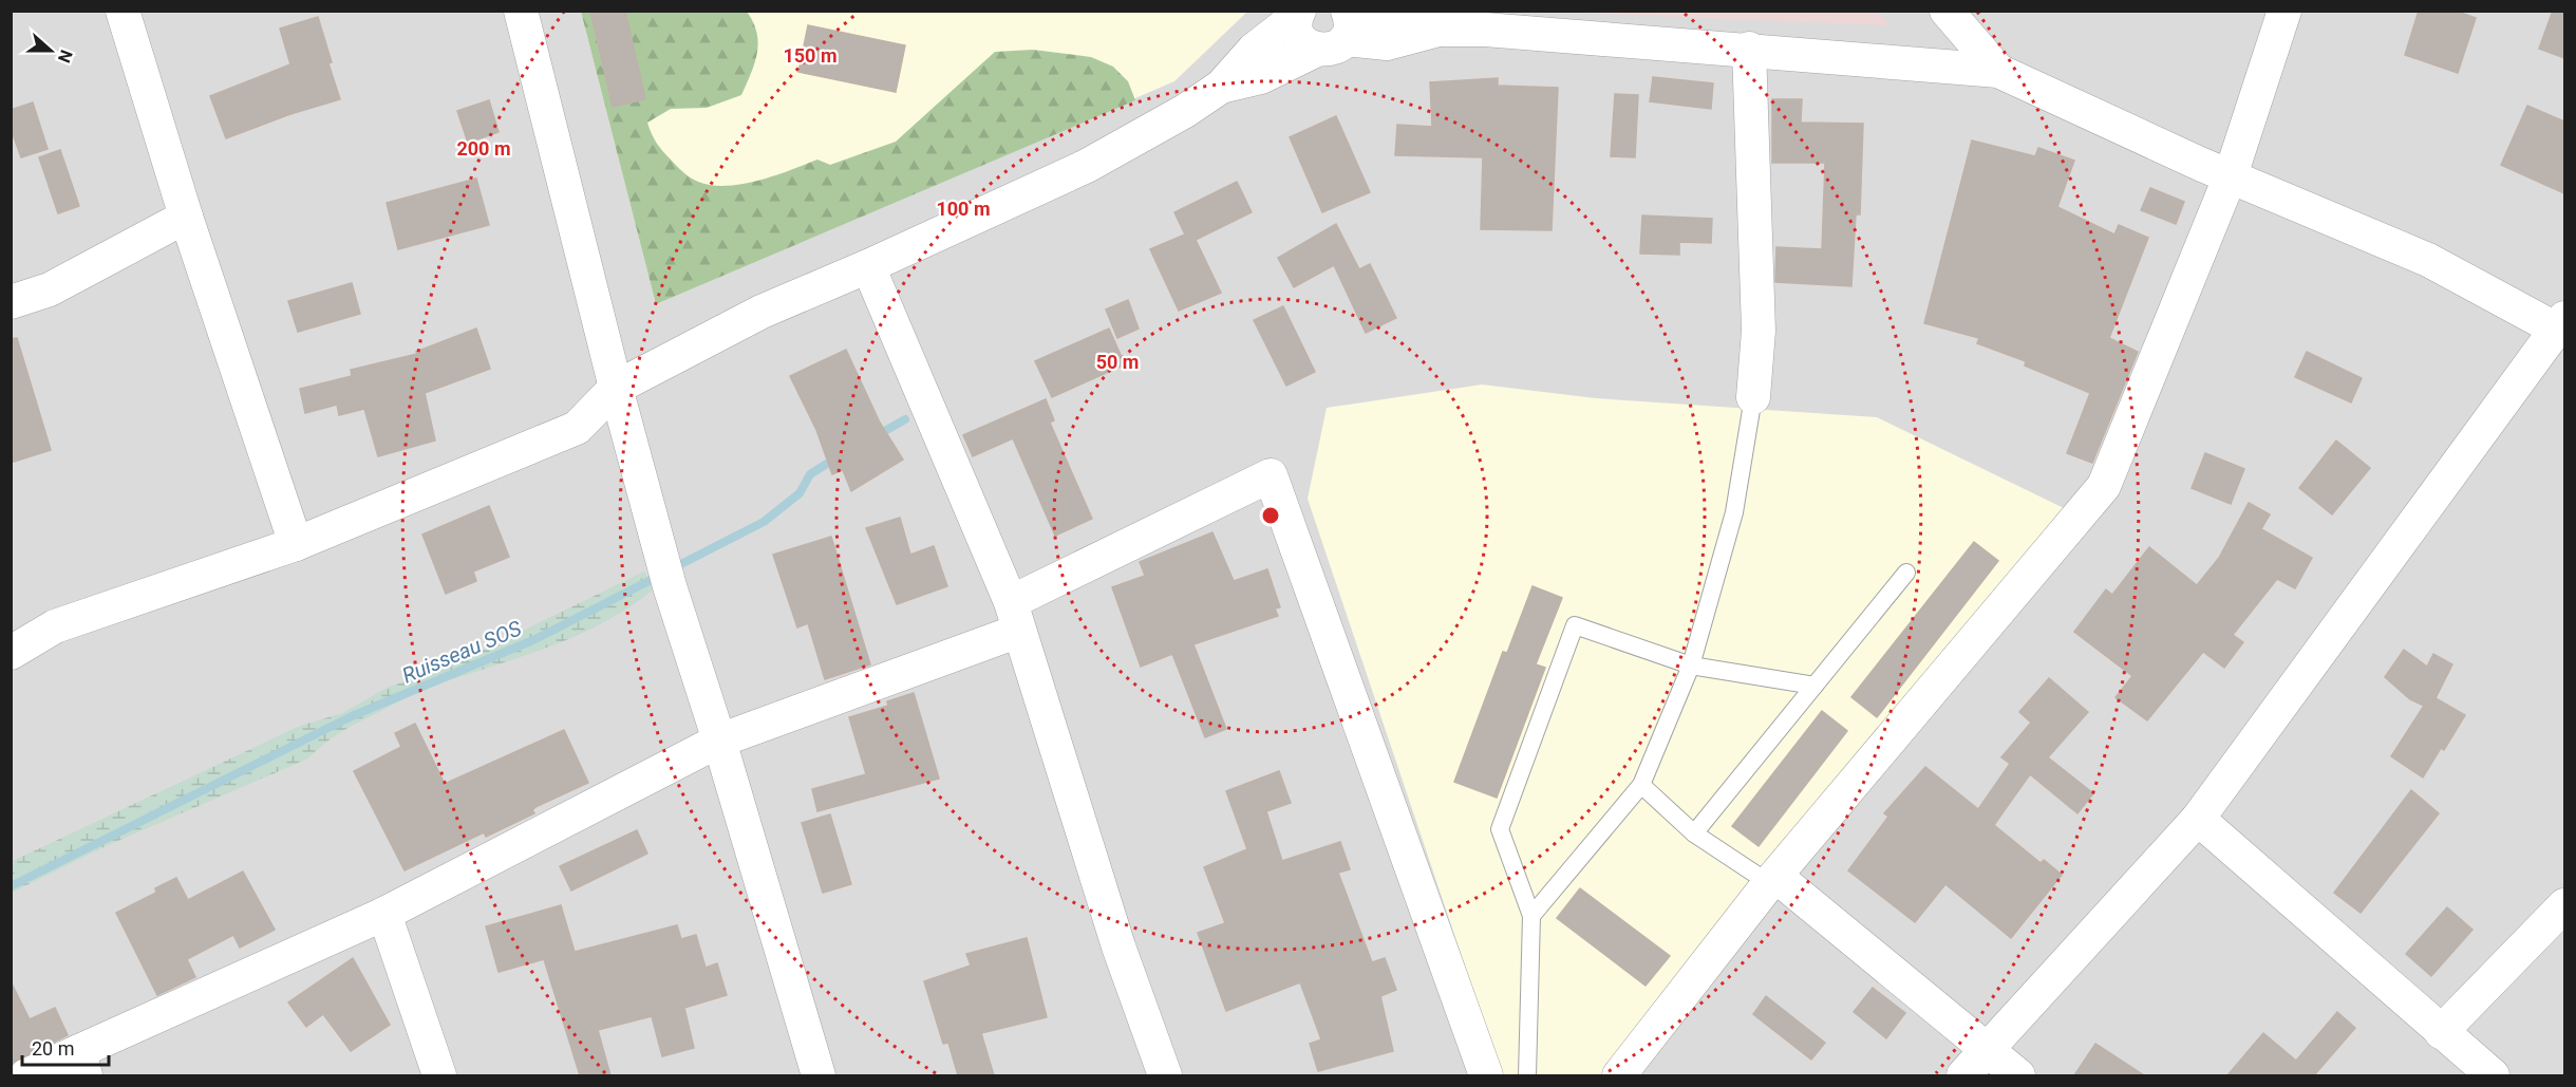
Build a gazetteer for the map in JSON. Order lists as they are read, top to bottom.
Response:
{
  "water": ["Ruisseau SOS"],
  "scale_bar": "20 m",
  "north": "right",
  "rings": [
    "150 m",
    "200 m",
    "100 m",
    "50 m"
  ]
}
